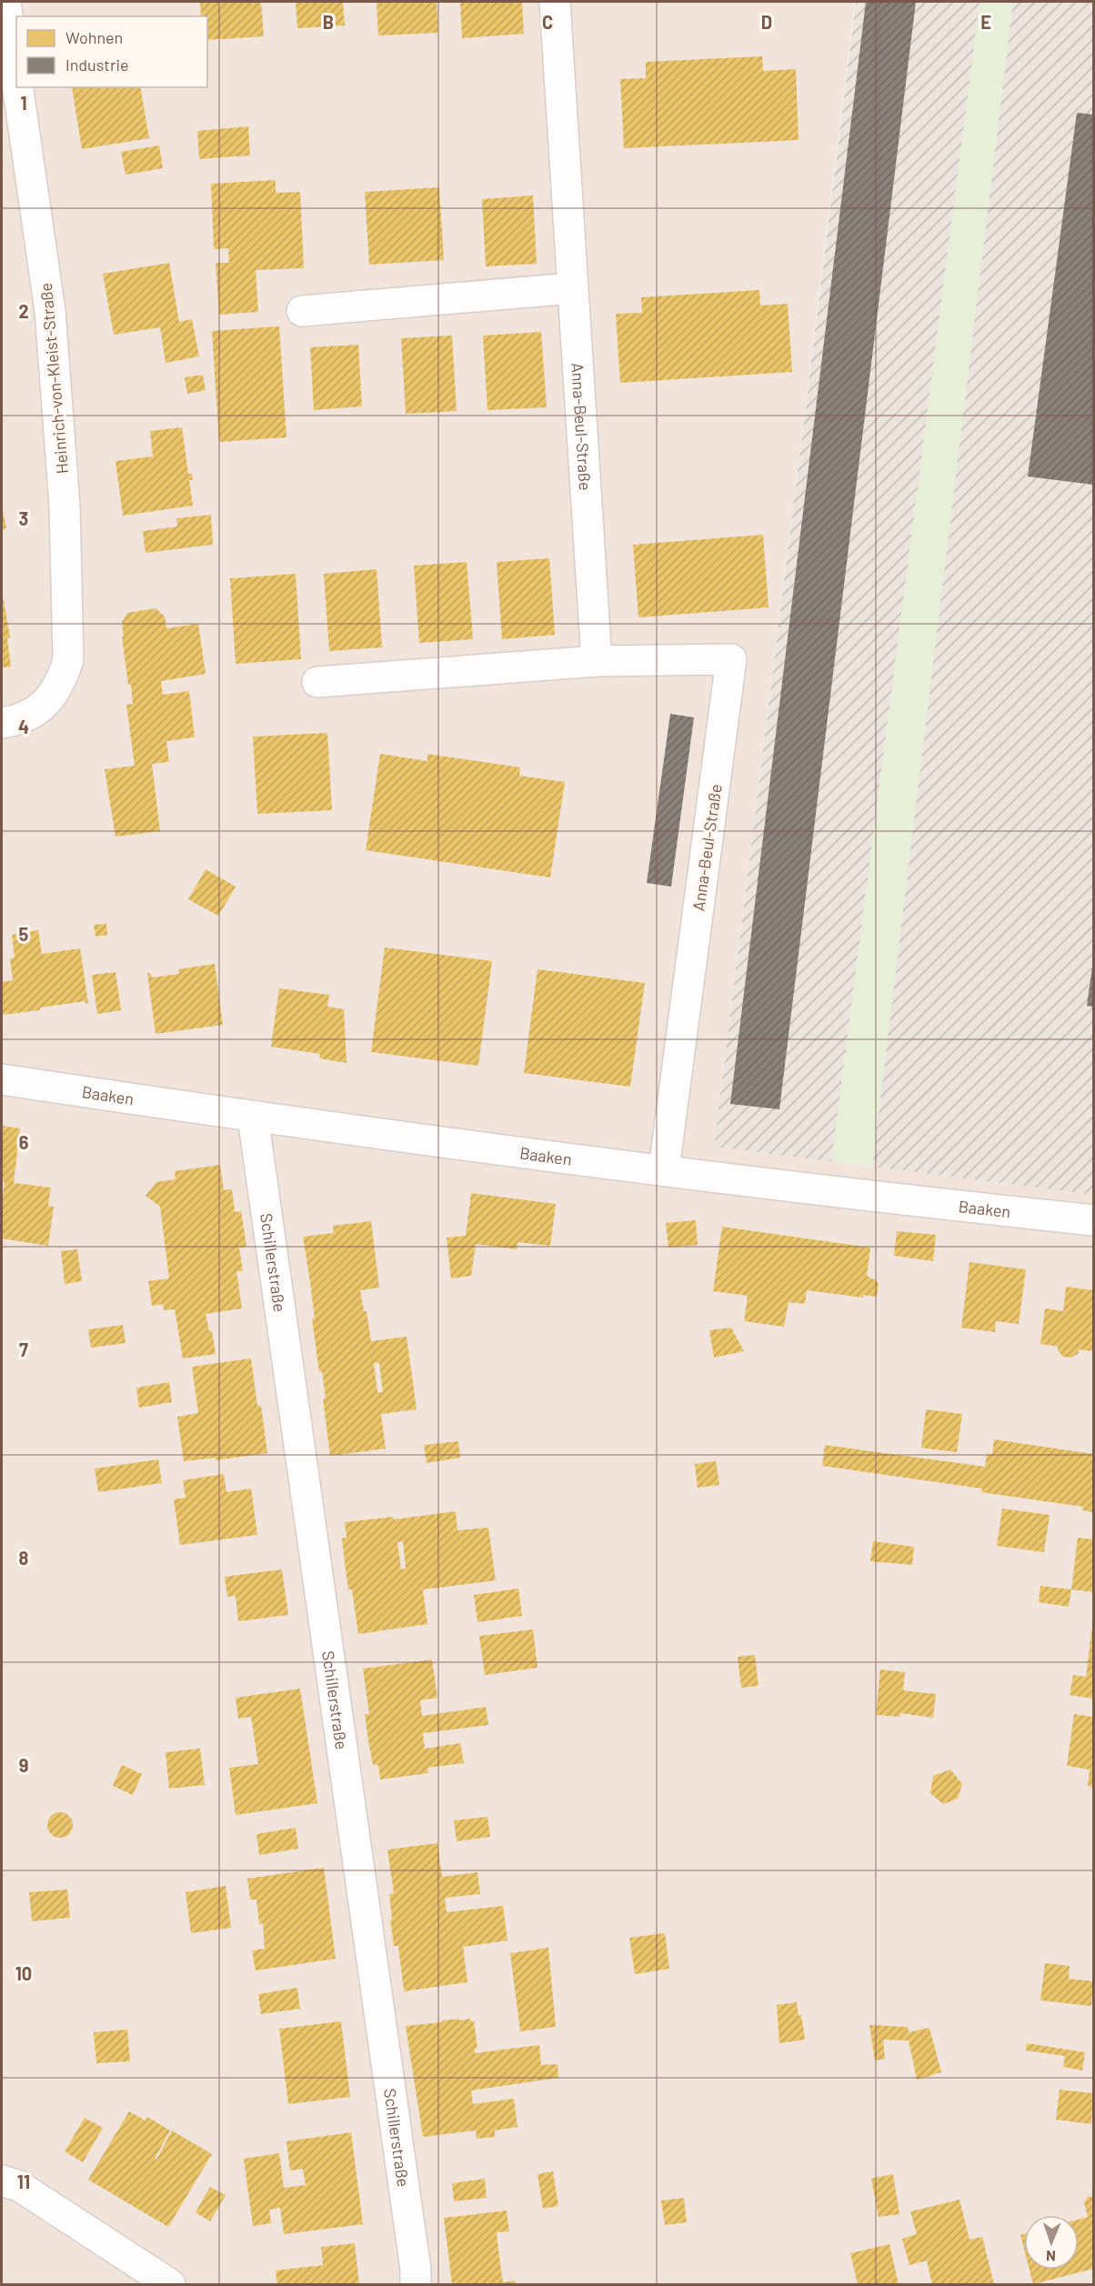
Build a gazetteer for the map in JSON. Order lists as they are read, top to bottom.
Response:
{
  "streets": {
    "street": [
      "Heinrich-von-Kleist-Straße",
      "Anna-Beul-Straße",
      "Baaken",
      "Schillerstraße"
    ]
  },
  "crossings": [
    ["Anna-Beul-Straße", "Baaken"],
    ["Baaken", "Schillerstraße"]
  ],
  "legend": ["Wohnen", "Industrie"],
  "north": "bottom",
  "grid": {
    "columns": [
      "B",
      "C",
      "D",
      "E"
    ],
    "rows": [
      "1",
      "2",
      "3",
      "4",
      "5",
      "6",
      "7",
      "8",
      "9",
      "10",
      "11"
    ]
  }
}
